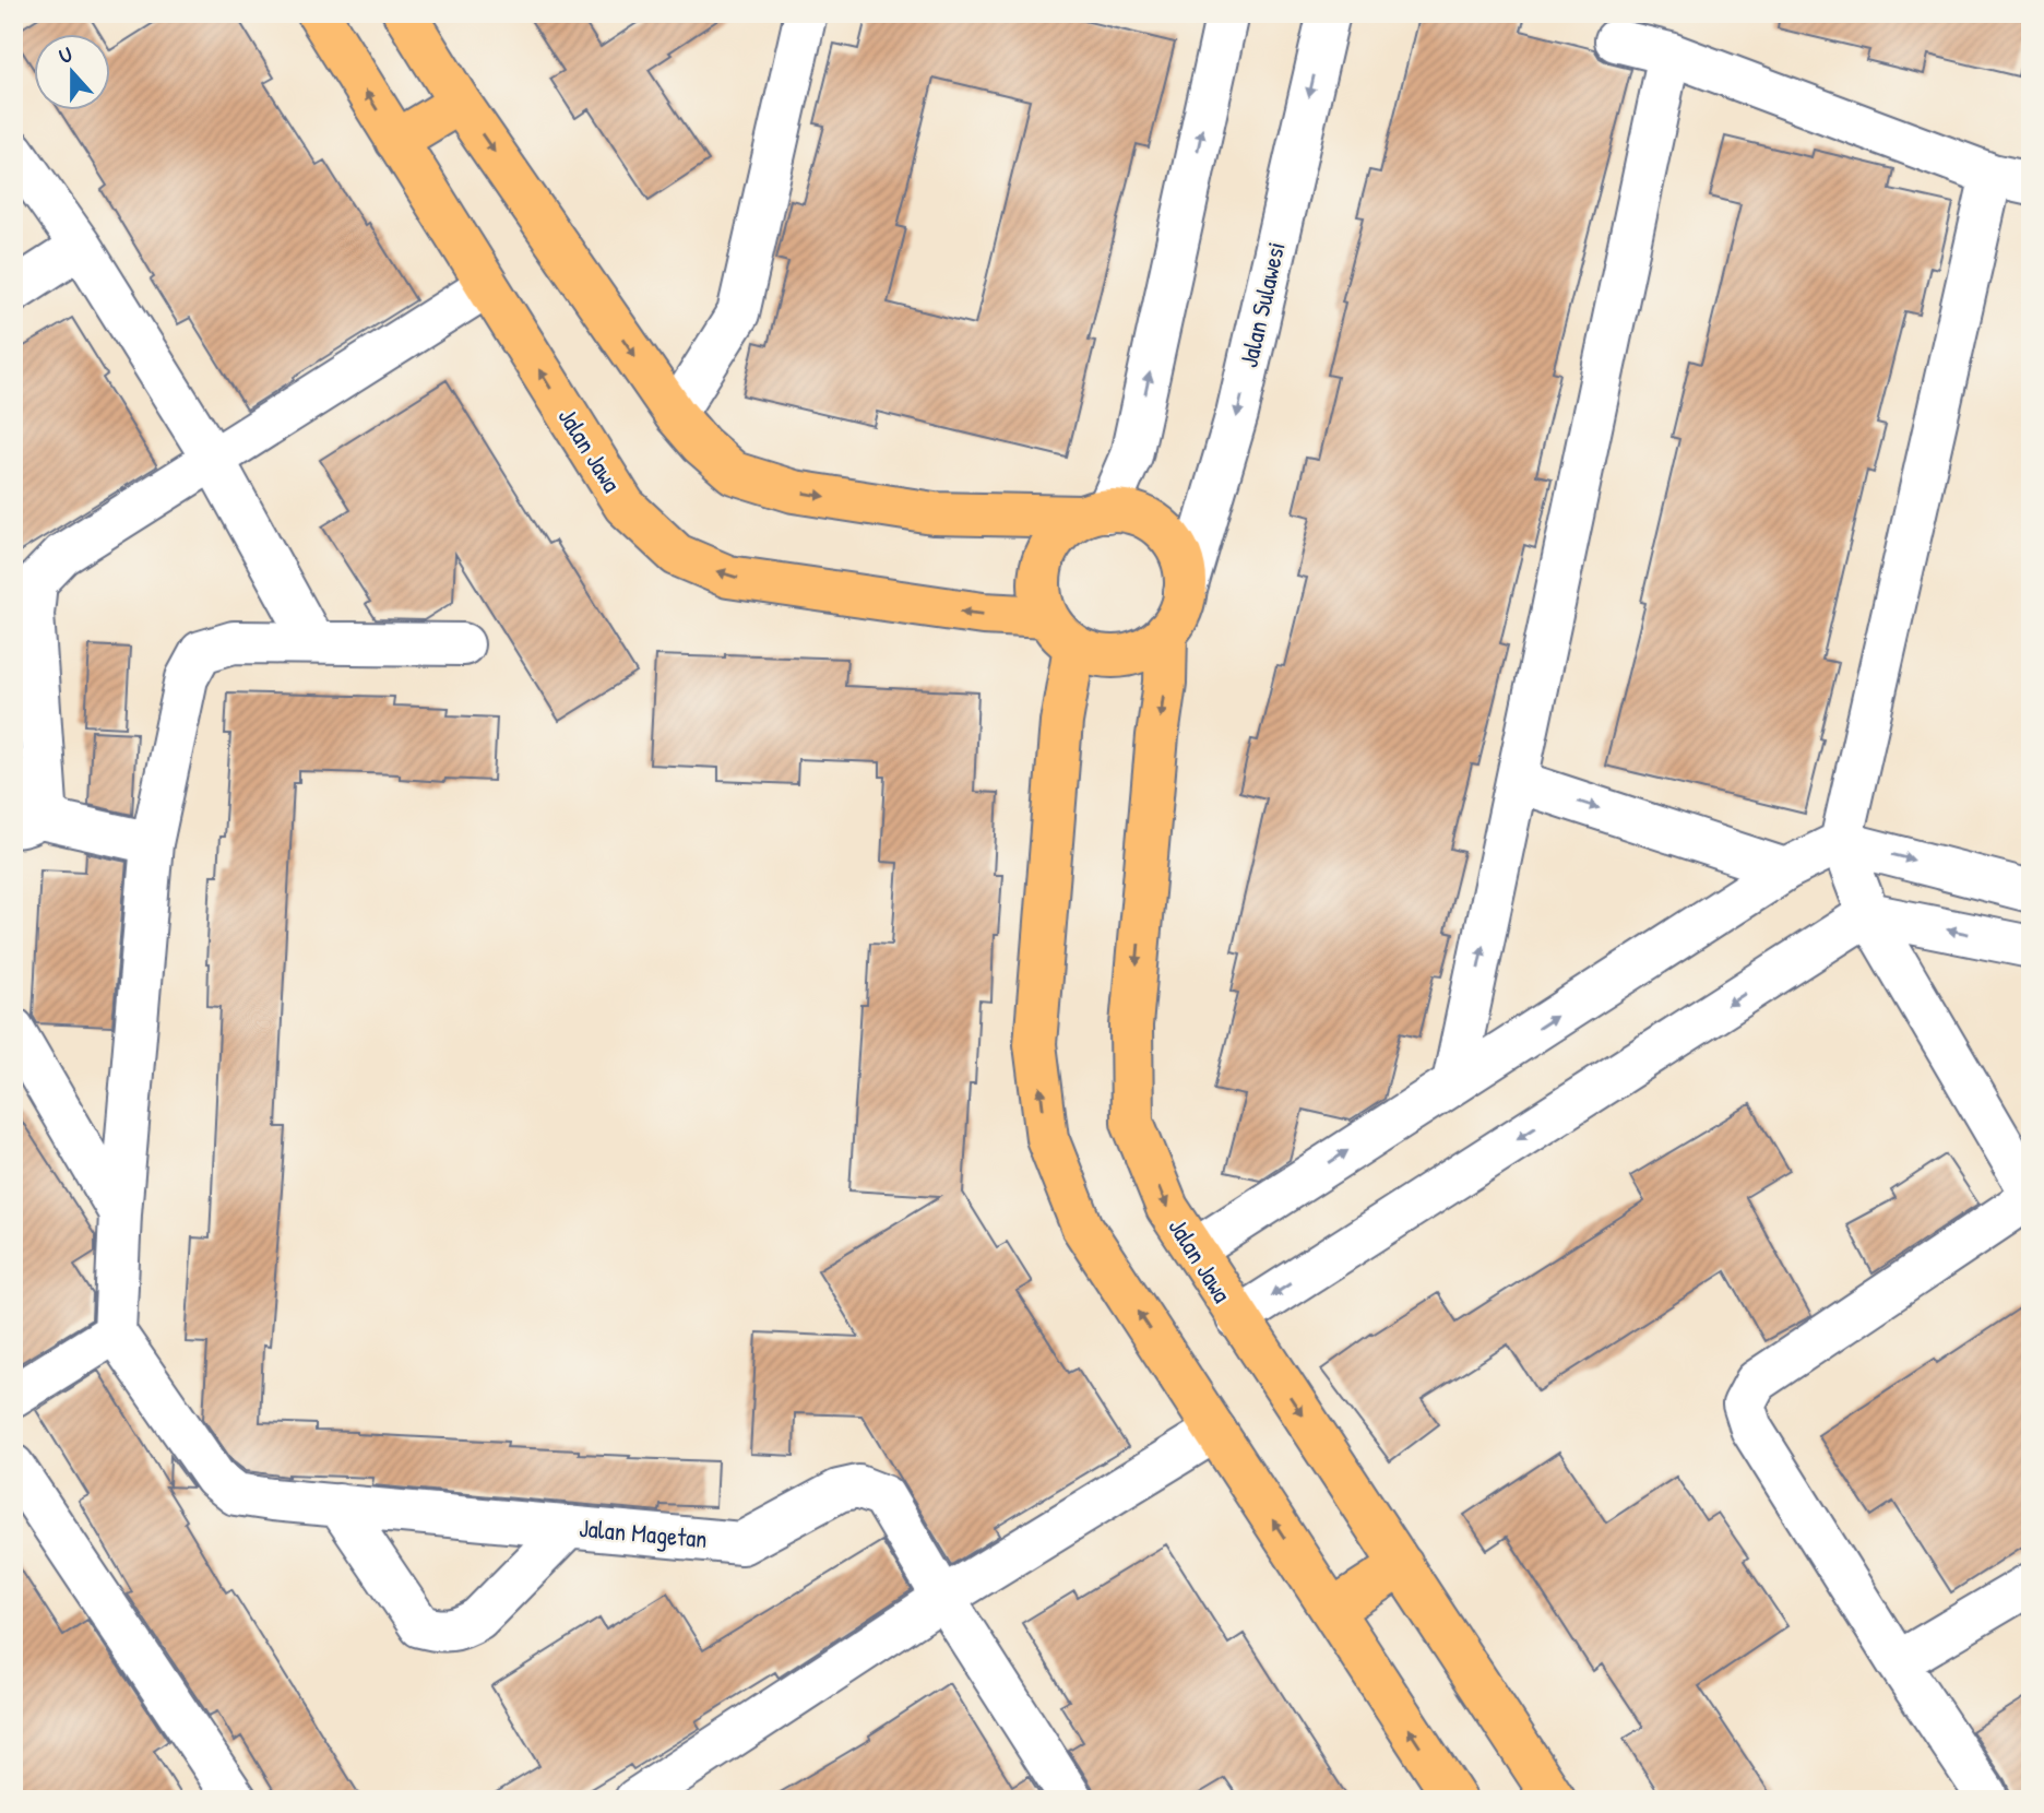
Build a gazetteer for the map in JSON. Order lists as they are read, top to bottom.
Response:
{
  "streets": {
    "main road": ["Jalan Jawa"],
    "street": ["Jalan Sulawesi", "Jalan Magetan"]
  },
  "crossings": [
    ["Jalan Sulawesi", "Jalan Jawa"]
  ],
  "north": "top"
}
